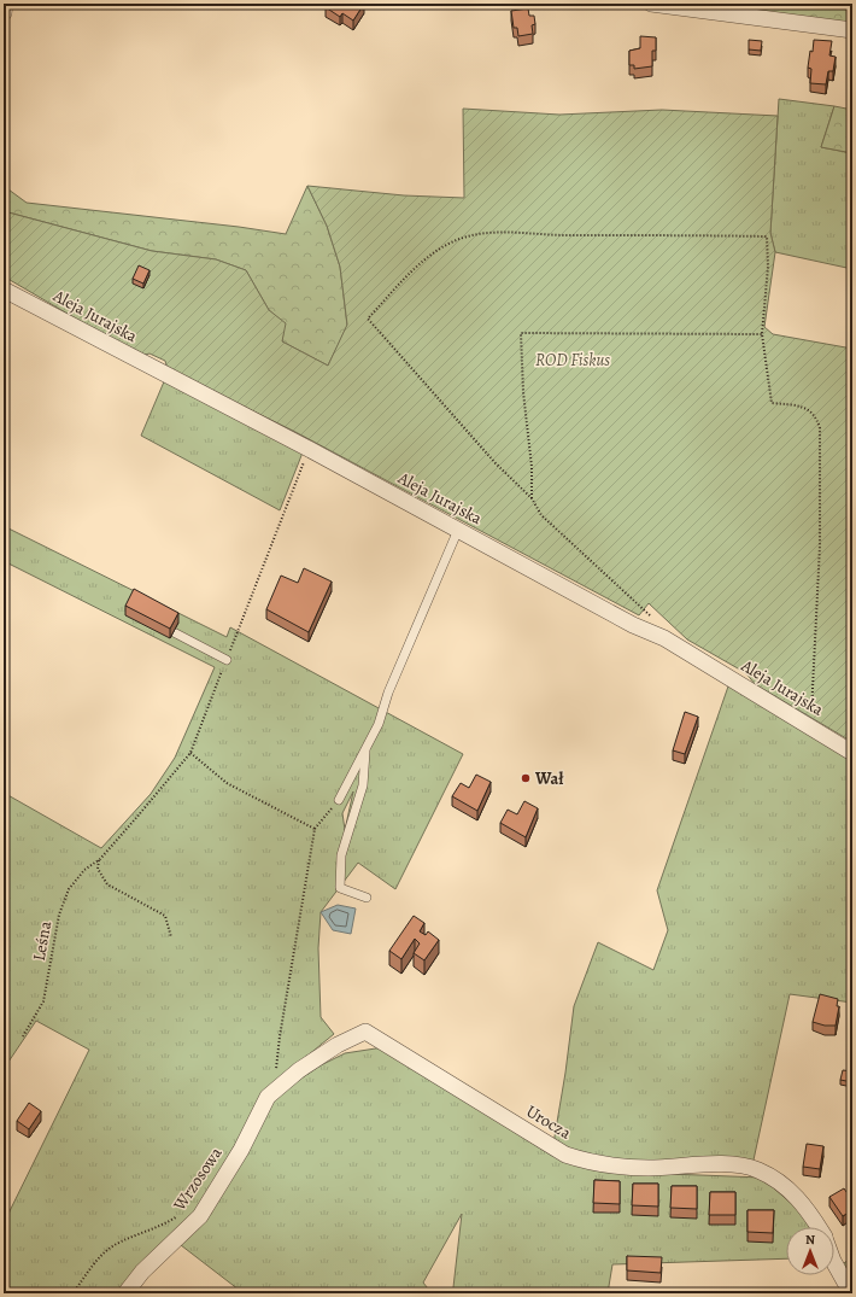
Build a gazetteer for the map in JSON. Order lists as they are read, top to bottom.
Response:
{
  "streets": {
    "street": ["Aleja Jurajska", "Urocza", "Wrzosowa"],
    "path": ["Leśna"]
  },
  "crossings": [
    ["Urocza", "Wrzosowa"]
  ],
  "parks": ["ROD Fiskus"],
  "places": ["Wał"],
  "north": "top"
}
